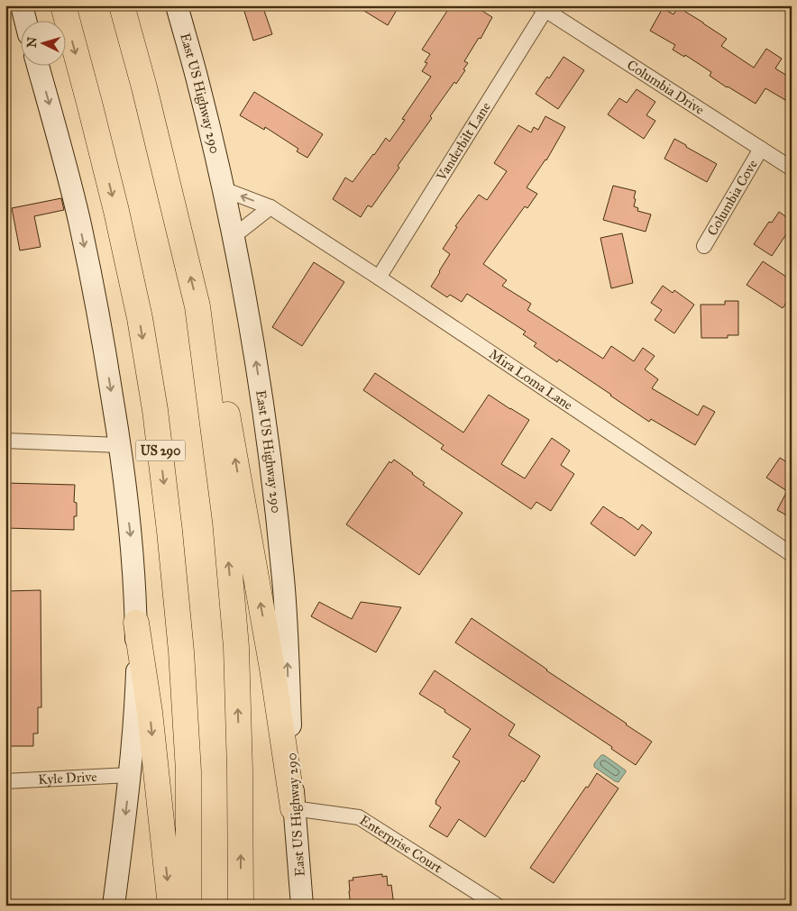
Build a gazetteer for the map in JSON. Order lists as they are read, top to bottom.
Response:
{
  "streets": {
    "highway": ["US 290"],
    "main road": ["East US Highway 290"],
    "street": [
      "Columbia Drive",
      "Vanderbilt Lane",
      "Columbia Cove",
      "Mira Loma Lane",
      "Kyle Drive",
      "Enterprise Court"
    ]
  },
  "crossings": [
    ["Columbia Drive", "Vanderbilt Lane"],
    ["Columbia Drive", "Columbia Cove"],
    ["East US Highway 290", "Mira Loma Lane"],
    ["East US Highway 290", "Enterprise Court"],
    ["Vanderbilt Lane", "Mira Loma Lane"]
  ],
  "north": "left"
}
